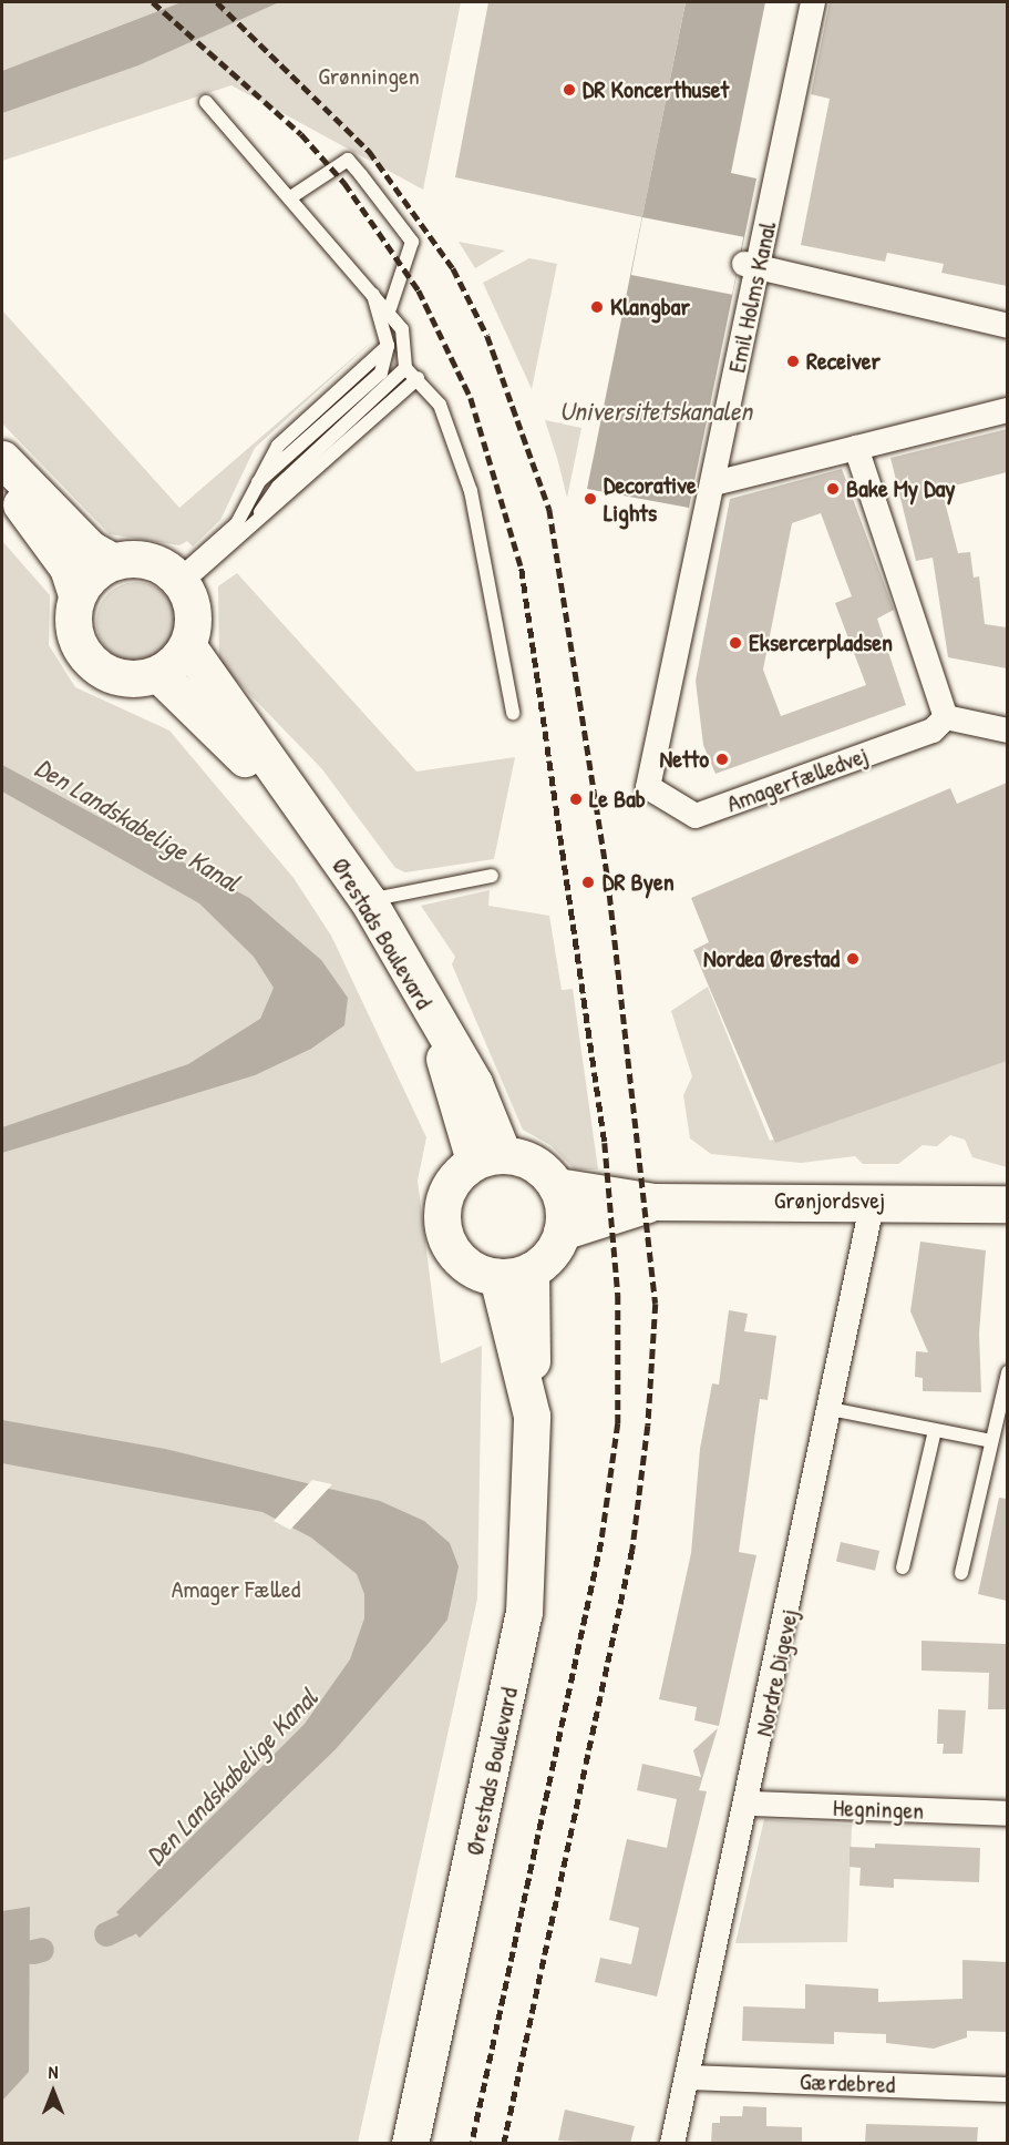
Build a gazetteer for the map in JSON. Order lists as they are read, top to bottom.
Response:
{
  "streets": {
    "street": [
      "Emil Holms Kanal",
      "Amagerfælledvej",
      "Ørestads Boulevard",
      "Grønjordsvej",
      "Nordre Digevej",
      "Hegningen",
      "Gærdebred"
    ]
  },
  "crossings": [
    ["Emil Holms Kanal", "Amagerfælledvej"],
    ["Ørestads Boulevard", "Grønjordsvej"],
    ["Grønjordsvej", "Nordre Digevej"],
    ["Nordre Digevej", "Hegningen"],
    ["Nordre Digevej", "Gærdebred"]
  ],
  "water": ["Universitetskanalen", "Den Landskabelige Kanal"],
  "parks": ["Grønningen", "Amager Fælled"],
  "places": [
    "DR Koncerthuset",
    "Klangbar",
    "Receiver",
    "Bake My Day",
    "Decorative Lights",
    "Eksercerpladsen",
    "Netto",
    "Le Bab",
    "DR Byen",
    "Nordea Ørestad"
  ],
  "north": "top"
}
